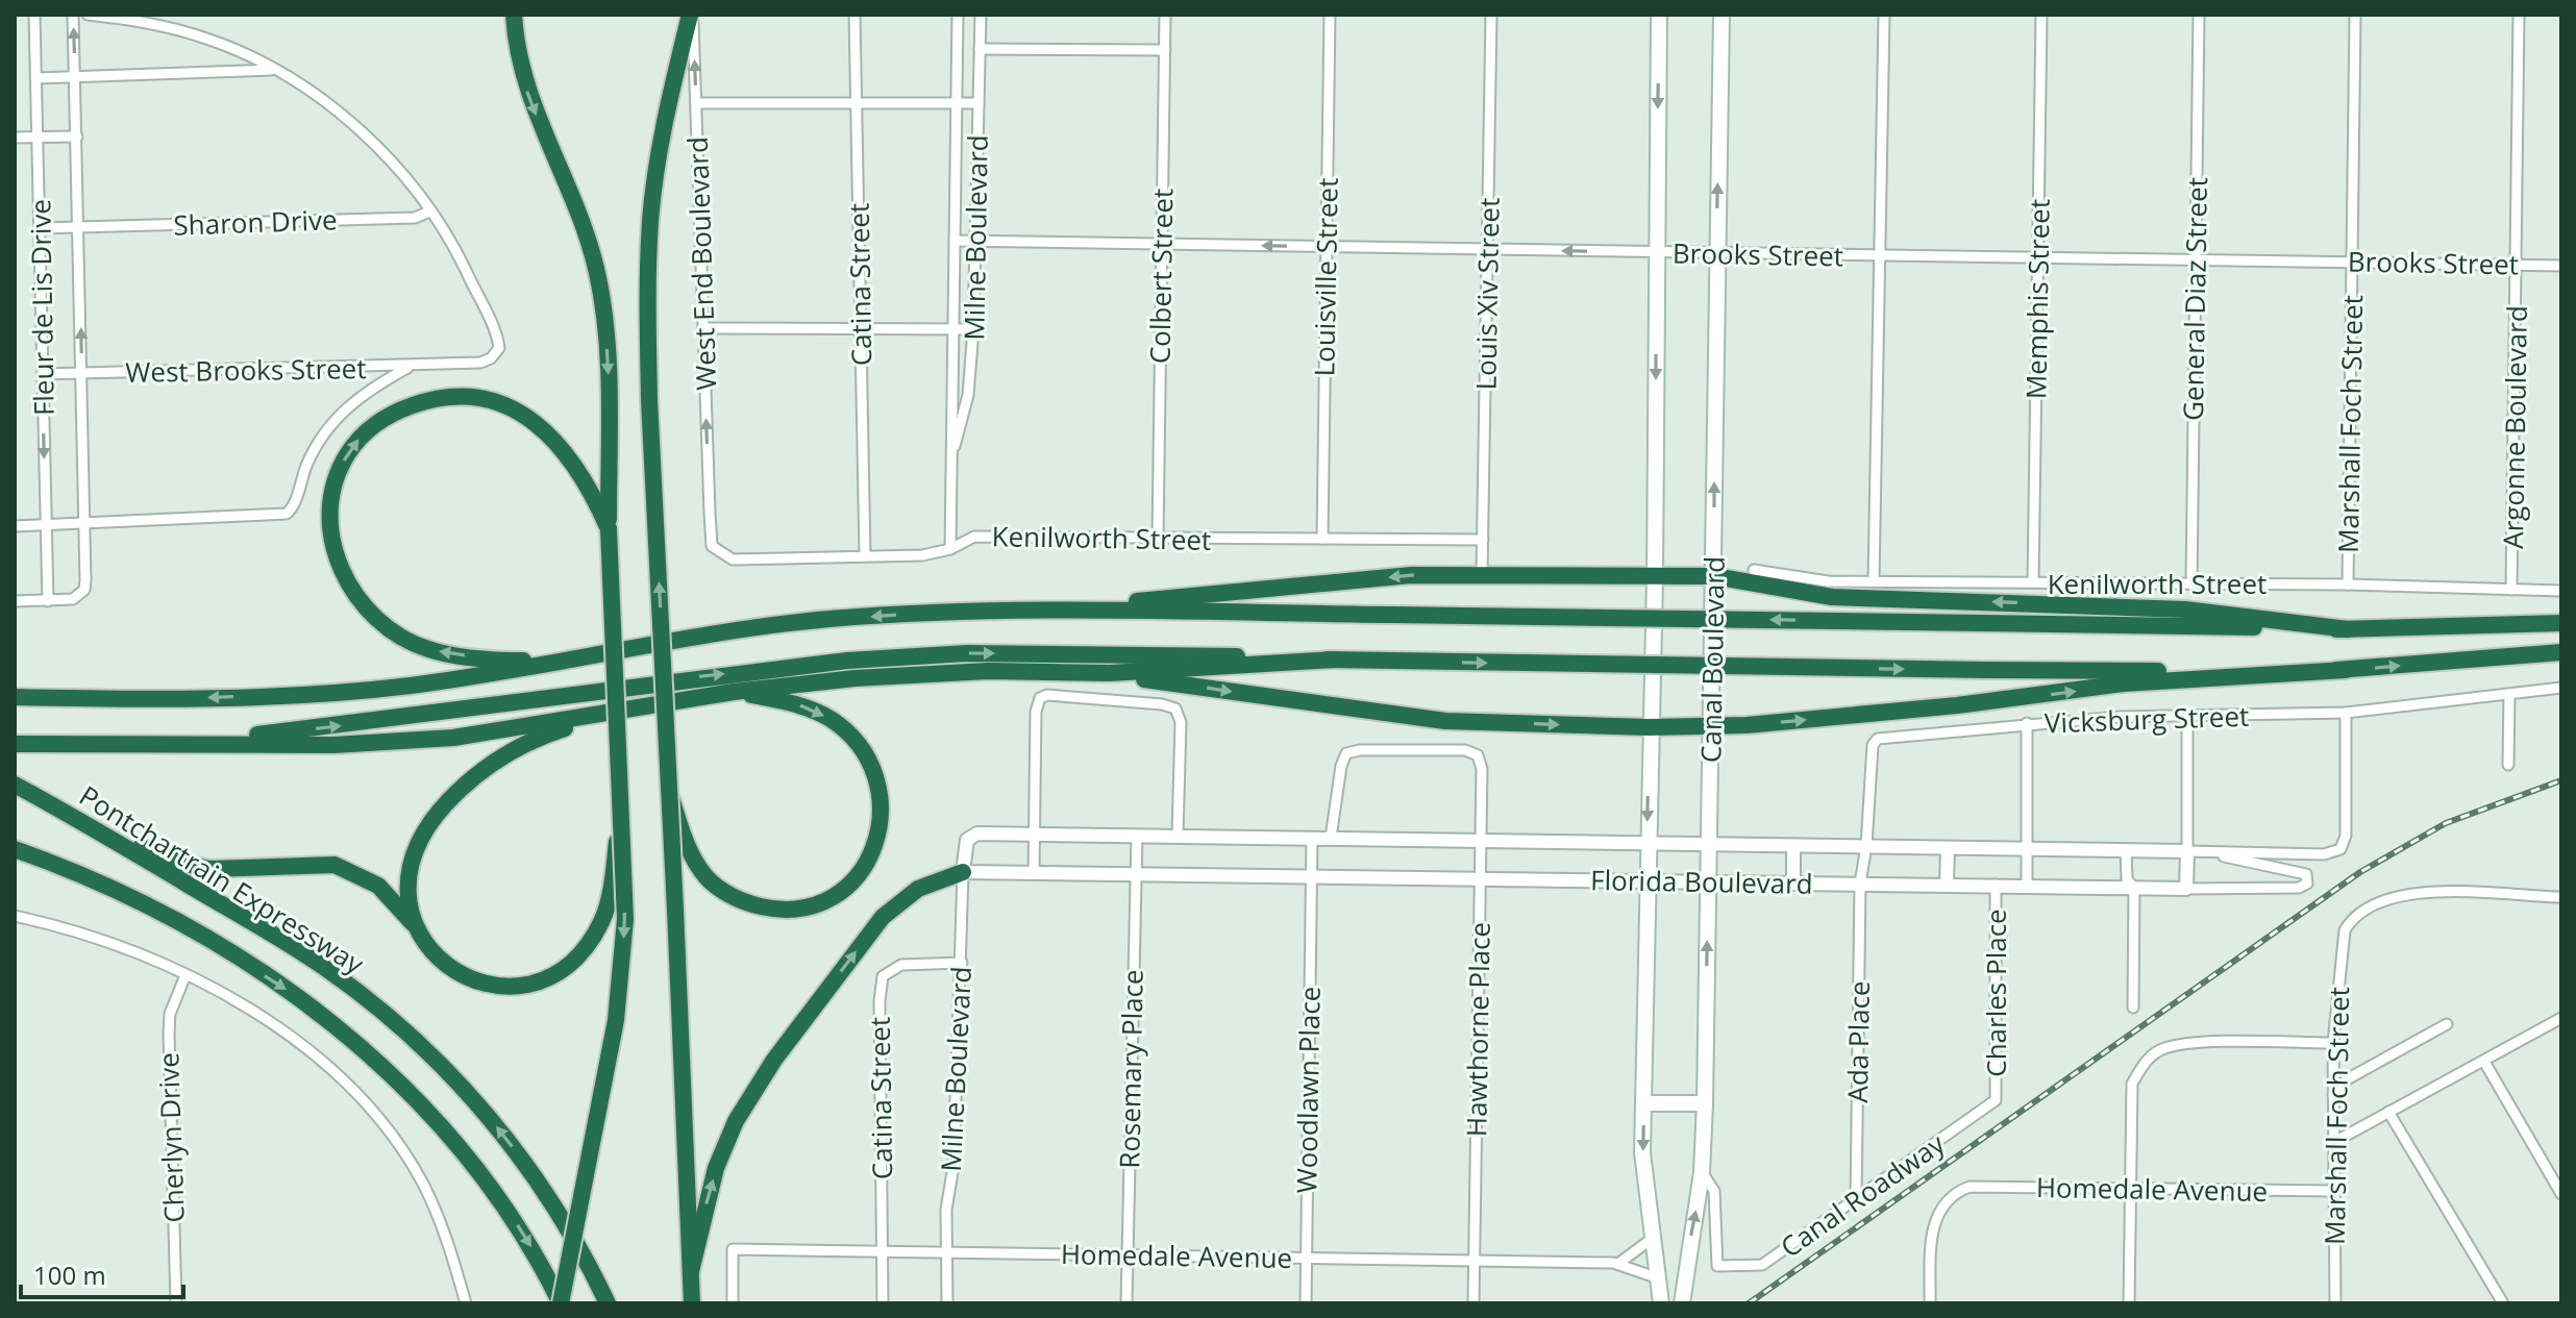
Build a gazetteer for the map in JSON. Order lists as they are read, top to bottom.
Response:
{
  "streets": {
    "highway": ["Pontchartrain Expressway"],
    "main road": ["Canal Boulevard"],
    "street": [
      "Sharon Drive",
      "Milne Boulevard",
      "Brooks Street",
      "West End Boulevard",
      "Colbert Street",
      "Louisville Street",
      "Catina Street",
      "Louis Xiv Street",
      "Memphis Street",
      "General Diaz Street",
      "Fleur de Lis Drive",
      "West Brooks Street",
      "Marshall Foch Street",
      "Argonne Boulevard",
      "Kenilworth Street",
      "Vicksburg Street",
      "Florida Boulevard",
      "Charles Place",
      "Hawthorne Place",
      "Ada Place",
      "Rosemary Place",
      "Woodlawn Place",
      "Cherlyn Drive",
      "Homedale Avenue",
      "Canal Roadway"
    ]
  },
  "crossings": [
    ["Sharon Drive", "Fleur de Lis Drive"],
    ["Milne Boulevard", "Brooks Street"],
    ["Milne Boulevard", "Catina Street"],
    ["Milne Boulevard", "Kenilworth Street"],
    ["Milne Boulevard", "Florida Boulevard"],
    ["Milne Boulevard", "Homedale Avenue"],
    ["Brooks Street", "Colbert Street"],
    ["Brooks Street", "Louisville Street"],
    ["Brooks Street", "Louis Xiv Street"],
    ["Brooks Street", "Memphis Street"],
    ["Brooks Street", "General Diaz Street"],
    ["Brooks Street", "Marshall Foch Street"],
    ["Brooks Street", "Argonne Boulevard"],
    ["Brooks Street", "Canal Boulevard"],
    ["West End Boulevard", "Kenilworth Street"],
    ["Colbert Street", "Kenilworth Street"],
    ["Louisville Street", "Kenilworth Street"],
    ["Catina Street", "Kenilworth Street"],
    ["Catina Street", "Homedale Avenue"],
    ["Louis Xiv Street", "Kenilworth Street"],
    ["Memphis Street", "Kenilworth Street"],
    ["General Diaz Street", "Kenilworth Street"],
    ["Fleur de Lis Drive", "West Brooks Street"],
    ["Marshall Foch Street", "Kenilworth Street"],
    ["Marshall Foch Street", "Homedale Avenue"],
    ["Argonne Boulevard", "Kenilworth Street"],
    ["Canal Boulevard", "Florida Boulevard"],
    ["Canal Boulevard", "Canal Roadway"],
    ["Vicksburg Street", "Florida Boulevard"],
    ["Vicksburg Street", "Ada Place"],
    ["Florida Boulevard", "Charles Place"],
    ["Florida Boulevard", "Hawthorne Place"],
    ["Florida Boulevard", "Ada Place"],
    ["Florida Boulevard", "Rosemary Place"],
    ["Florida Boulevard", "Woodlawn Place"],
    ["Charles Place", "Canal Roadway"],
    ["Hawthorne Place", "Homedale Avenue"],
    ["Ada Place", "Canal Roadway"],
    ["Rosemary Place", "Homedale Avenue"],
    ["Woodlawn Place", "Homedale Avenue"]
  ],
  "one_way": ["West End Boulevard"],
  "scale_bar": "100 m"
}
